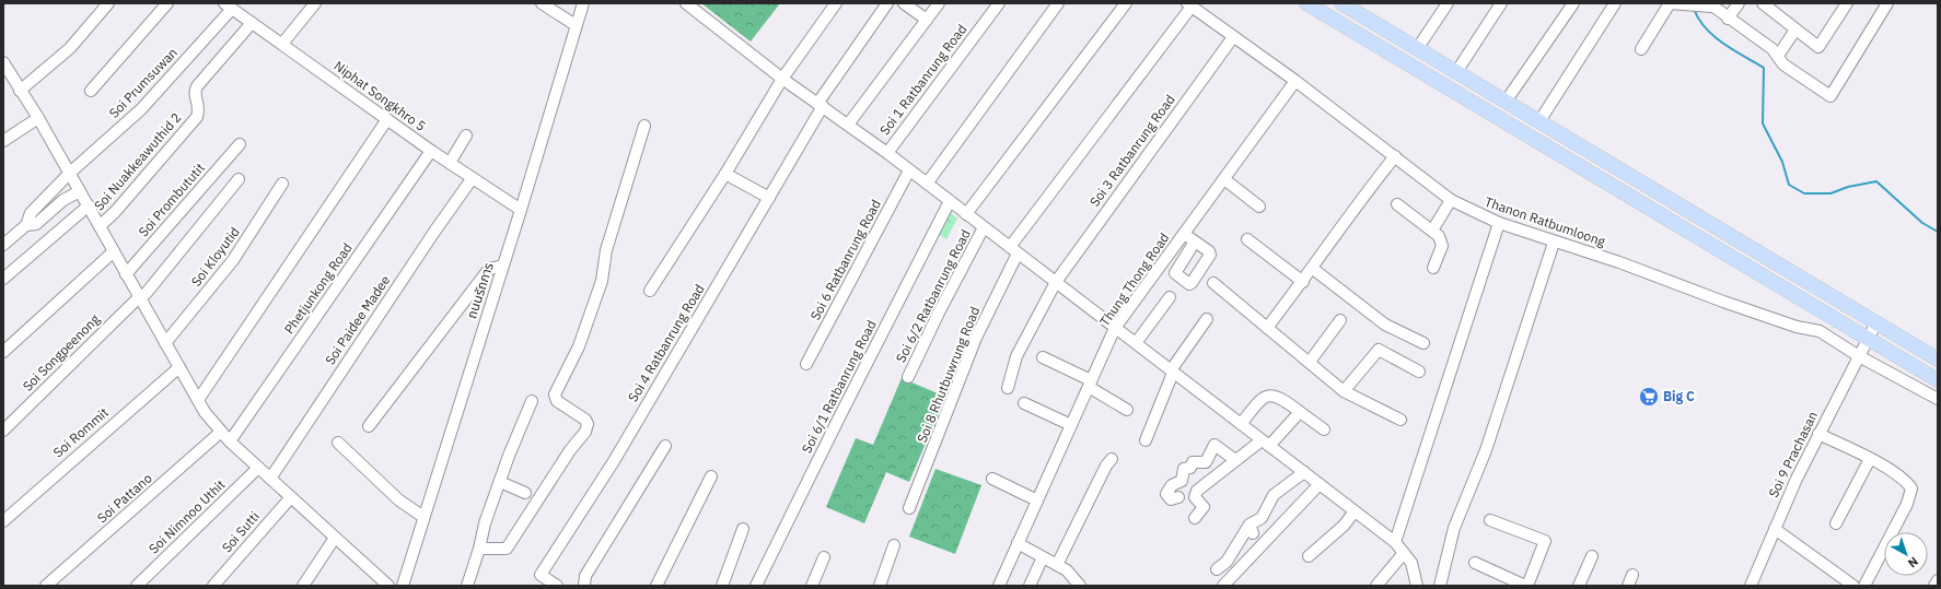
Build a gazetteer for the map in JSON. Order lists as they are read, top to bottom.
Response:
{
  "streets": {
    "street": [
      "Soi 1 Ratbanrung Road",
      "Soi Prumsuwan",
      "Niphat Songkhro 5",
      "Soi 3 Ratbanrung Road",
      "Soi Nuakkeawuthid 2",
      "Soi Prombututit",
      "Thanon Ratbumloong",
      "Soi Kloyutid",
      "Soi 6 Ratbanrung Road",
      "Thung Thong Road",
      "Phetjunkong Road",
      "ถนนรัถการ",
      "Soi 6/2 Ratbanrung Road",
      "Soi Paidee Madee",
      "Soi 4 Ratbanrung Road",
      "Soi Songpeenong",
      "Soi 8 Rhutbuwrung Road",
      "Soi 6/1 Ratbanrung Road",
      "Soi Rommit",
      "Soi 9 Prachasan",
      "Soi Pattano",
      "Soi Nimnoo Uthit",
      "Soi Sutti"
    ]
  },
  "crossings": [
    ["Soi Prumsuwan", "Niphat Songkhro 5"],
    ["Niphat Songkhro 5", "Soi Nuakkeawuthid 2"],
    ["Niphat Songkhro 5", "Phetjunkong Road"],
    ["Niphat Songkhro 5", "ถนนรัถการ"],
    ["Niphat Songkhro 5", "Soi Paidee Madee"],
    ["Soi 3 Ratbanrung Road", "Thanon Ratbumloong"],
    ["Thanon Ratbumloong", "Thung Thong Road"],
    ["Thanon Ratbumloong", "Soi 8 Rhutbuwrung Road"],
    ["Thanon Ratbumloong", "Soi 9 Prachasan"]
  ],
  "places": {
    "supermarket": ["Big C"]
  },
  "north": "bottom right"
}
